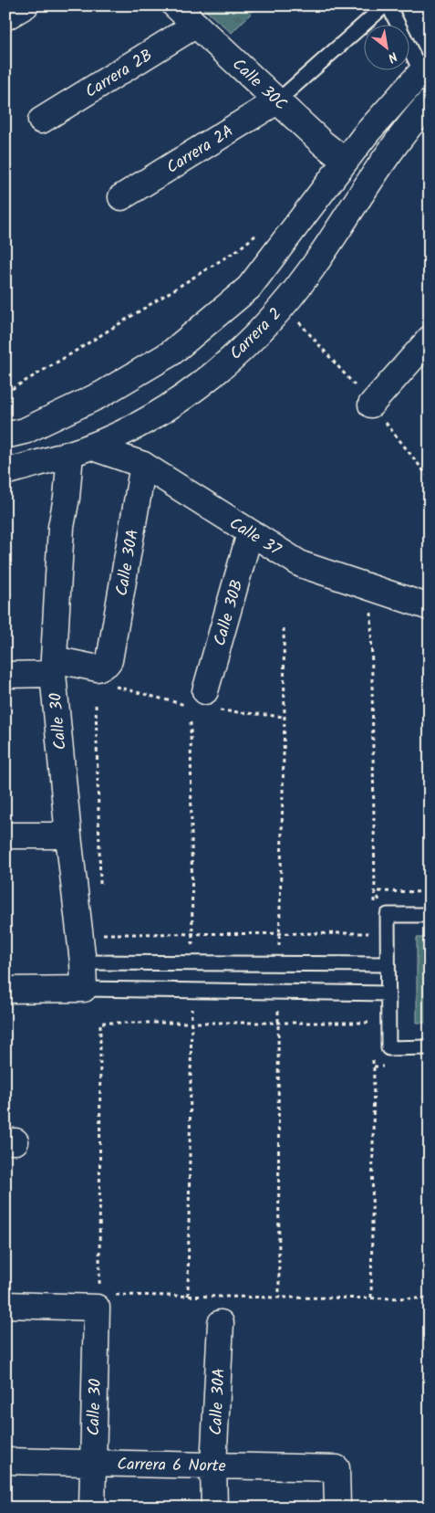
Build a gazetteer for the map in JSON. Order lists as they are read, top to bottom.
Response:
{
  "streets": {
    "street": [
      "Carrera 2B",
      "Calle 30C",
      "Carrera 2A",
      "Carrera 2",
      "Calle 37",
      "Calle 30A",
      "Calle 30B",
      "Calle 30",
      "Carrera 6 Norte"
    ]
  },
  "crossings": [
    ["Carrera 2B", "Calle 30C"],
    ["Calle 30C", "Carrera 2A"],
    ["Carrera 2", "Calle 37"],
    ["Carrera 2", "Calle 30"],
    ["Calle 37", "Calle 30A"],
    ["Calle 37", "Calle 30B"],
    ["Calle 37", "Calle 30"],
    ["Calle 30A", "Calle 30"],
    ["Calle 30A", "Carrera 6 Norte"],
    ["Calle 30", "Carrera 6 Norte"]
  ],
  "north": "bottom right"
}
